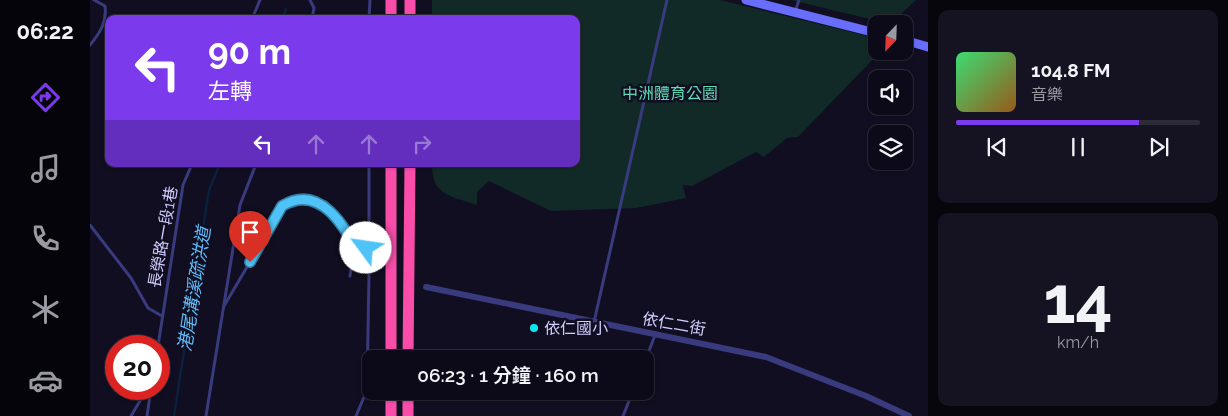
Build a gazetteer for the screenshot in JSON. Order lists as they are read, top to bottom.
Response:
{
  "streets": {
    "street": ["依仁二街"],
    "lane": ["長榮路一段1巷"]
  },
  "water": ["港尾溝溪疏洪道"],
  "parks": ["中洲體育公園"],
  "places": ["依仁國小"],
  "north": "bottom left",
  "page": {
    "tabs": "06:22",
    "turn": ["90 m", "左轉"],
    "song": ["104.8 FM", "音樂"],
    "tile": ["14", "km/h"],
    "limit": "20",
    "trip": "06:23 · 1 分鐘 · 160 m"
  }
}
